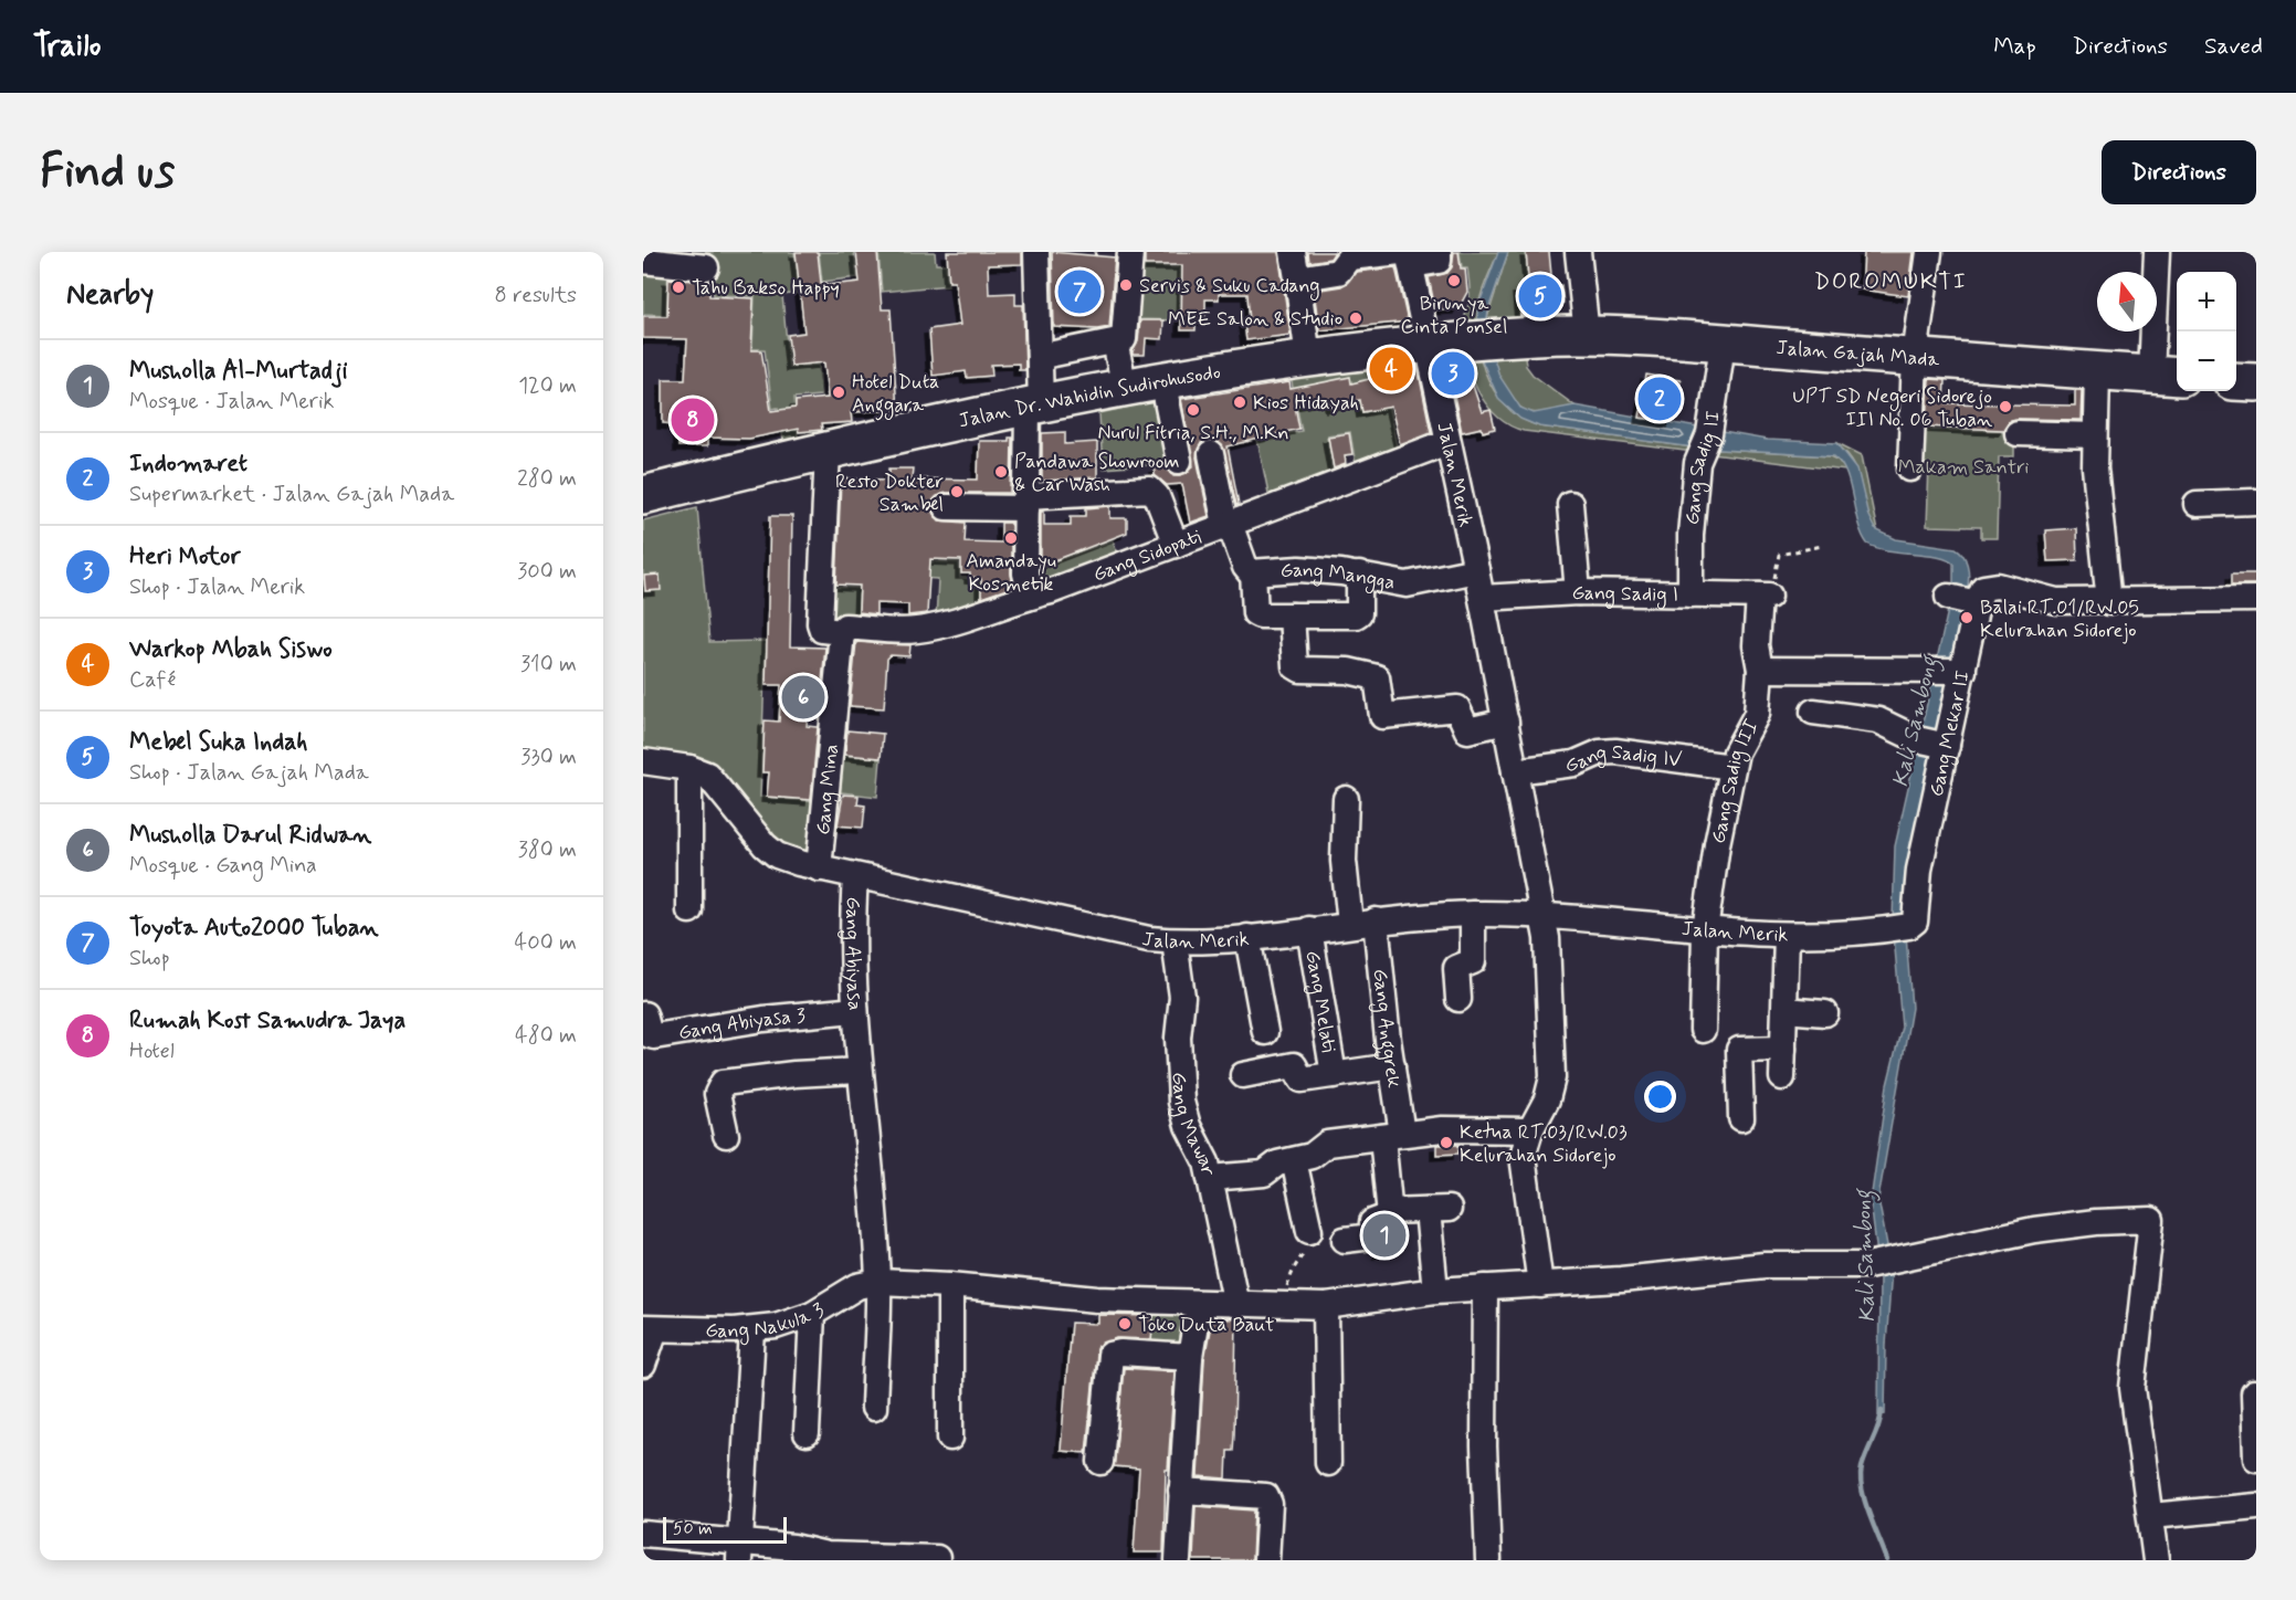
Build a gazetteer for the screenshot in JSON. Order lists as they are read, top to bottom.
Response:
{
  "streets": {
    "highway": ["Jalan Gajah Mada", "Jalan Dr. Wahidin Sudirohusodo"],
    "street": [
      "Gang Sadig II",
      "Jalan Merik",
      "Gang Sidopati",
      "Gang Mangga",
      "Gang Sadig I",
      "Gang Mekar II",
      "Gang Sadig IV",
      "Gang Sadig III",
      "Gang Mina",
      "Gang Abiyasa",
      "Gang Melati",
      "Gang Abiyasa 3",
      "Gang Anggrek",
      "Gang Mawar",
      "Gang Nakula 3"
    ]
  },
  "crossings": [
    ["Jalan Gajah Mada", "Jalan Dr. Wahidin Sudirohusodo"],
    ["Jalan Gajah Mada", "Gang Sadig II"],
    ["Jalan Dr. Wahidin Sudirohusodo", "Jalan Merik"],
    ["Gang Sadig II", "Gang Sadig I"],
    ["Jalan Merik", "Gang Sidopati"],
    ["Jalan Merik", "Gang Mangga"],
    ["Jalan Merik", "Gang Sadig I"],
    ["Jalan Merik", "Gang Mekar II"],
    ["Jalan Merik", "Gang Sadig IV"],
    ["Jalan Merik", "Gang Sadig III"],
    ["Jalan Merik", "Gang Abiyasa"],
    ["Jalan Merik", "Gang Melati"],
    ["Jalan Merik", "Gang Anggrek"],
    ["Jalan Merik", "Gang Mawar"],
    ["Gang Sidopati", "Gang Mangga"],
    ["Gang Sidopati", "Gang Mina"],
    ["Gang Sadig I", "Gang Sadig III"],
    ["Gang Sadig IV", "Gang Sadig III"],
    ["Gang Mina", "Gang Abiyasa"],
    ["Gang Abiyasa", "Gang Abiyasa 3"],
    ["Gang Abiyasa", "Gang Nakula 3"]
  ],
  "districts": ["DOROMUKTI"],
  "water": ["Kali Sambong"],
  "parks": ["Makam Santri"],
  "places": [
    "Birunya Cinta Ponsel",
    "Servis & Suku Cadang",
    "Tahu Bakso Happy",
    "MEE Salon & Studio",
    "Hotel Duta Anggara",
    "Kios Hidayah",
    "UPT SD Negeri Sidorejo III No. 06 Tuban",
    "Nurul Fitria, S.H., M.Kn",
    "Pandawa Showroom & Car Wash",
    "Resto Dokter Sambel",
    "Amandayu Kosmetik",
    "Balai RT.01/RW.05 Kelurahan Sidorejo",
    "Ketua RT.03/RW.03 Kelurahan Sidorejo",
    "Toko Duta Baut"
  ],
  "scale_bar": "50 m",
  "north": "top",
  "page": {
    "header": "Trailo",
    "nav": ["Map", "Directions", "Saved"],
    "buttons": "Directions",
    "title": "Find us",
    "heading": ["Nearby", "8 results"],
    "pins": [
      "7",
      "5",
      "4",
      "3",
      "2",
      "8",
      "6",
      "1"
    ],
    "map_buttons": ["+", "−"],
    "list": [
      {
        "mark": "1",
        "name": "Musholla Al-Murtadji",
        "note": "Mosque · Jalan Merik",
        "value": "120 m"
      },
      {
        "mark": "2",
        "name": "Indomaret",
        "note": "Supermarket · Jalan Gajah Mada",
        "value": "280 m"
      },
      {
        "mark": "3",
        "name": "Heri Motor",
        "note": "Shop · Jalan Merik",
        "value": "300 m"
      },
      {
        "mark": "4",
        "name": "Warkop Mbah Siswo",
        "note": "Café",
        "value": "310 m"
      },
      {
        "mark": "5",
        "name": "Mebel Suka Indah",
        "note": "Shop · Jalan Gajah Mada",
        "value": "330 m"
      },
      {
        "mark": "6",
        "name": "Musholla Darul Ridwan",
        "note": "Mosque · Gang Mina",
        "value": "380 m"
      },
      {
        "mark": "7",
        "name": "Toyota Auto2000 Tuban",
        "note": "Shop",
        "value": "400 m"
      },
      {
        "mark": "8",
        "name": "Rumah Kost Samudra Jaya",
        "note": "Hotel",
        "value": "480 m"
      }
    ],
    "scale": "50 m"
  }
}
